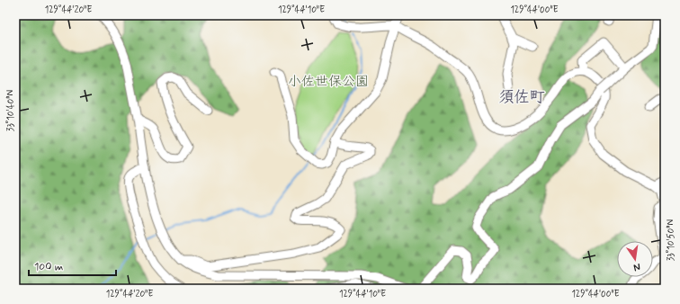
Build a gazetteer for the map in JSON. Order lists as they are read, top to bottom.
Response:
{
  "districts": ["須佐町"],
  "parks": ["小佐世保公園"],
  "scale_bar": "100 m",
  "north": "bottom",
  "coordinates": [
    "129°44'20\"E",
    "129°44'10\"E",
    "129°44'00\"E",
    "33°10'40\"N",
    "33°10'50\"N"
  ]
}
